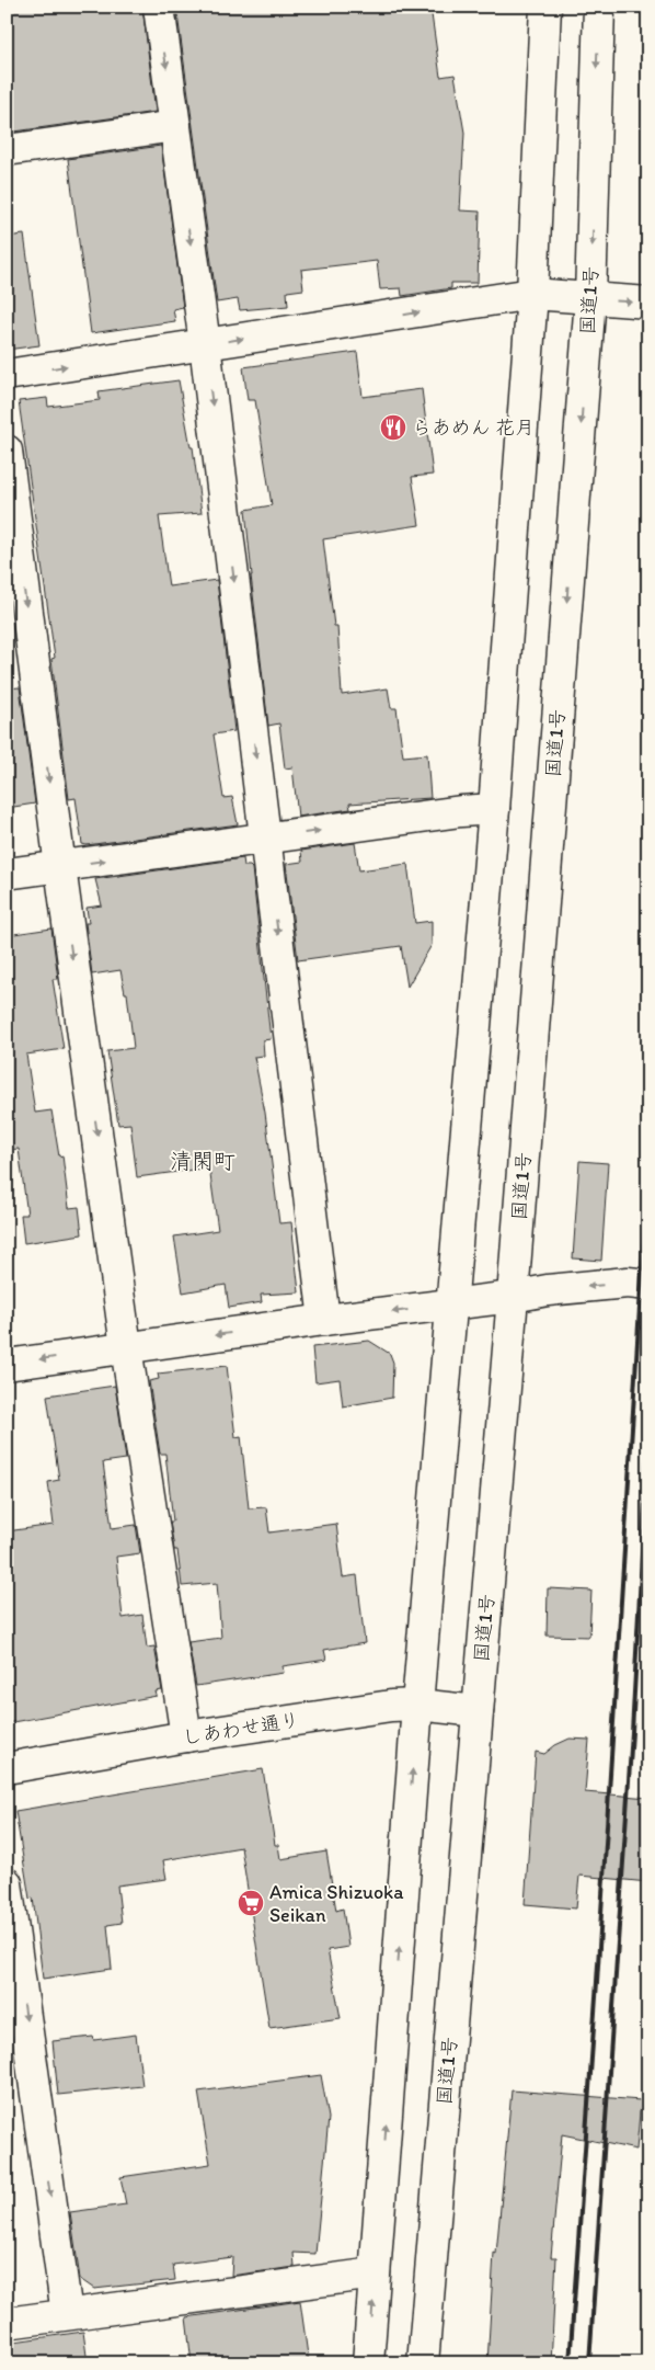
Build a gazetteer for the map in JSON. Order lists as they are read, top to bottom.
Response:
{
  "streets": {
    "main road": ["国道1号", "しあわせ通り"]
  },
  "crossings": [
    ["国道1号", "しあわせ通り"]
  ],
  "districts": ["清閑町"],
  "places": {
    "restaurant": ["らあめん 花月"],
    "supermarket": ["Amica Shizuoka Seikan"]
  }
}
